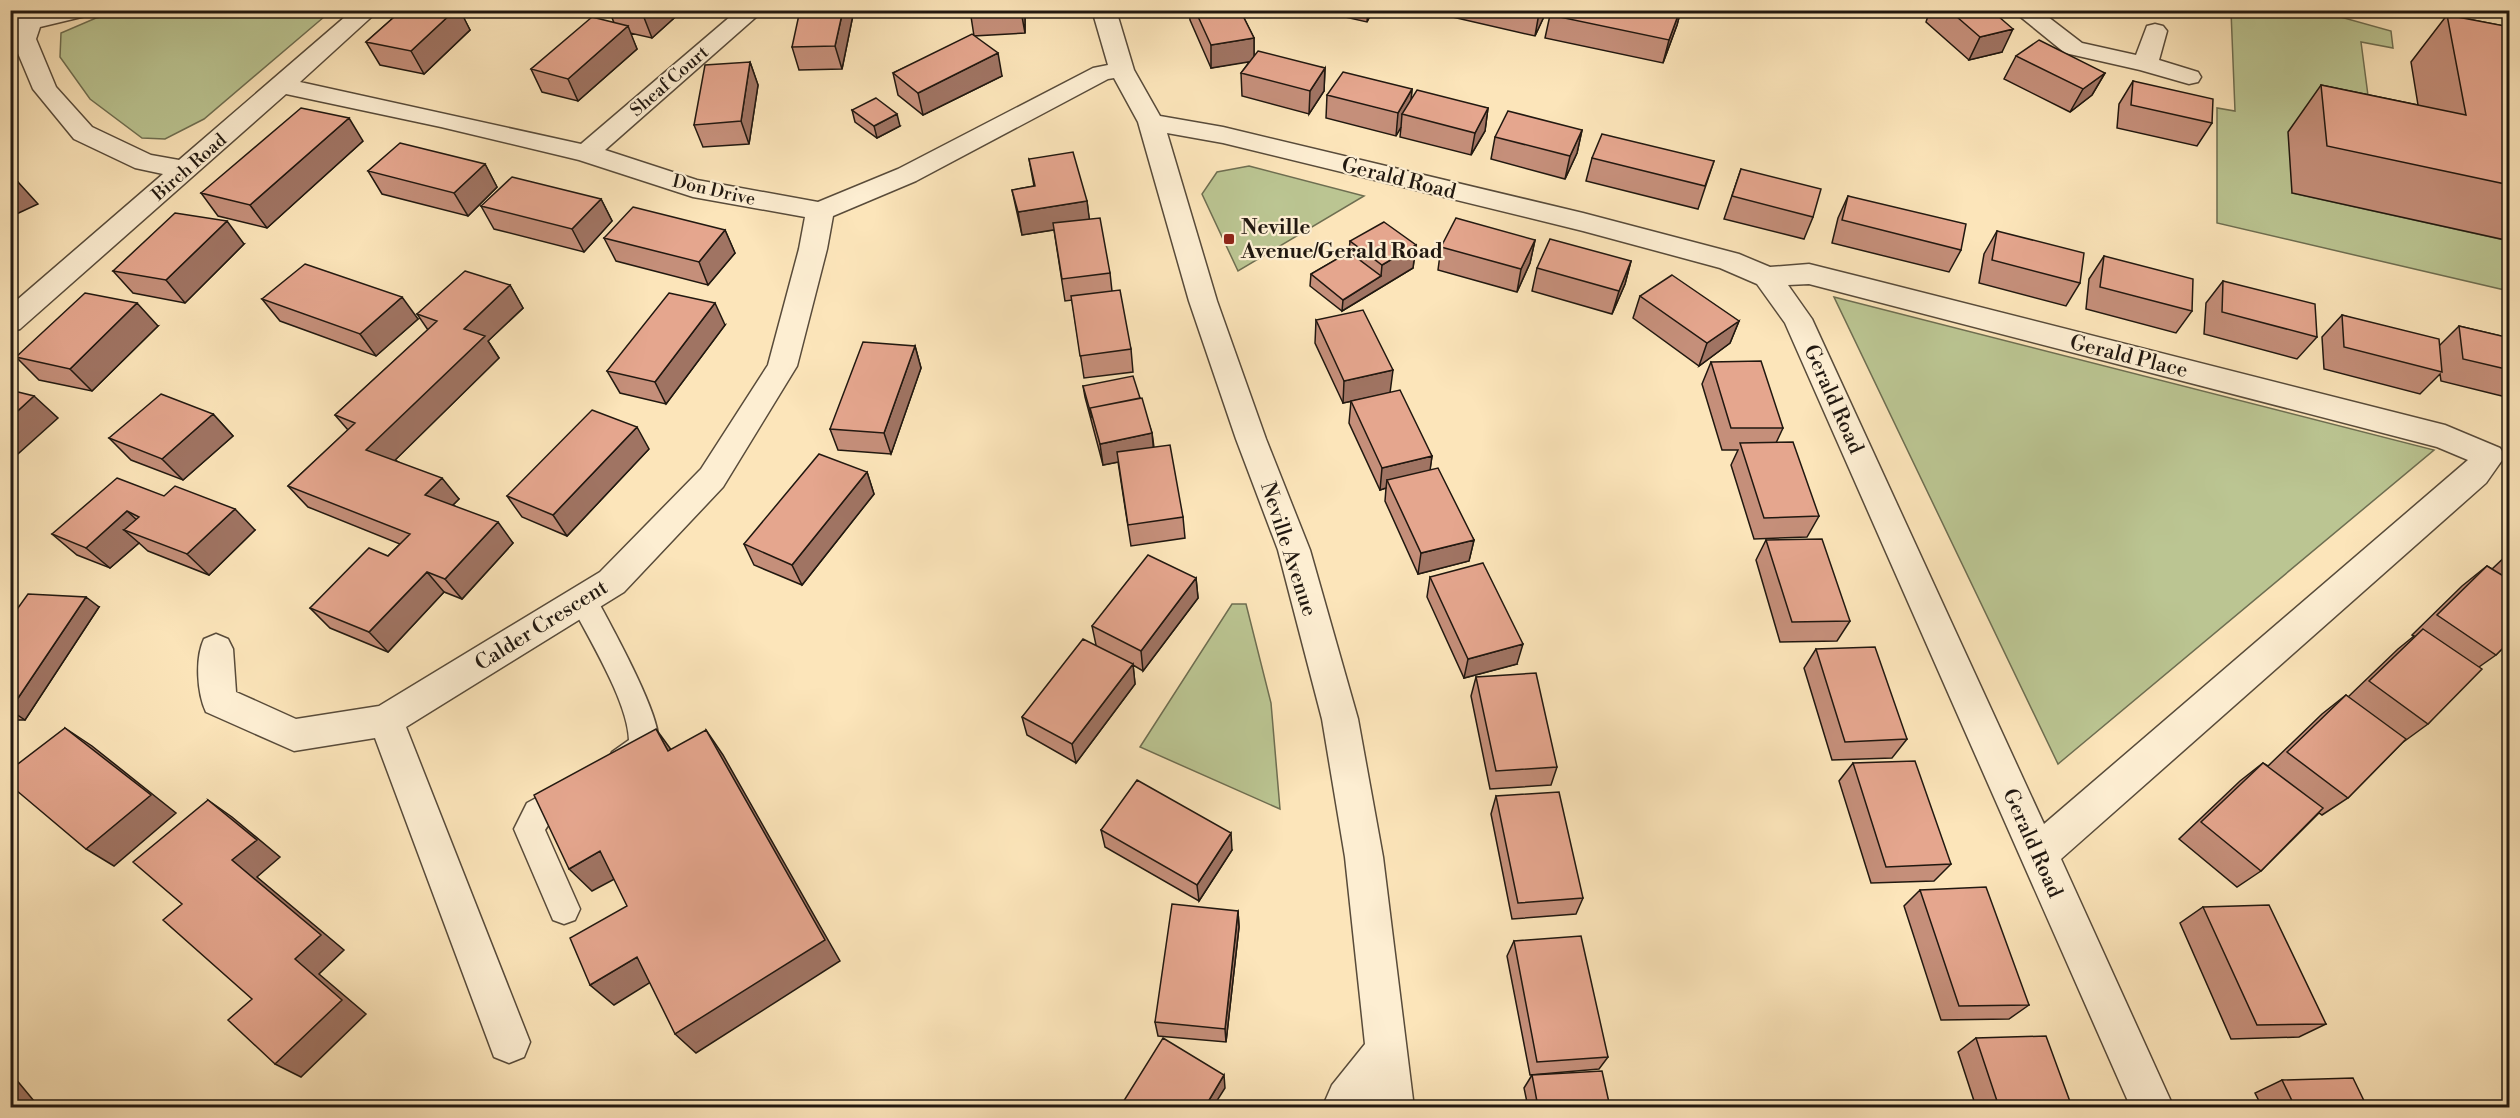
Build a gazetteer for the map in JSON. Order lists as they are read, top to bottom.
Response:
{
  "streets": {
    "street": [
      "Sheaf Court",
      "Birch Road",
      "Gerald Road",
      "Don Drive",
      "Gerald Place",
      "Neville Avenue",
      "Calder Crescent"
    ]
  },
  "crossings": [
    ["Sheaf Court", "Don Drive"],
    ["Birch Road", "Don Drive"],
    ["Gerald Road", "Gerald Place"],
    ["Gerald Road", "Neville Avenue"],
    ["Don Drive", "Calder Crescent"]
  ],
  "places": {
    "transit": ["Neville Avenue/Gerald Road"]
  }
}
